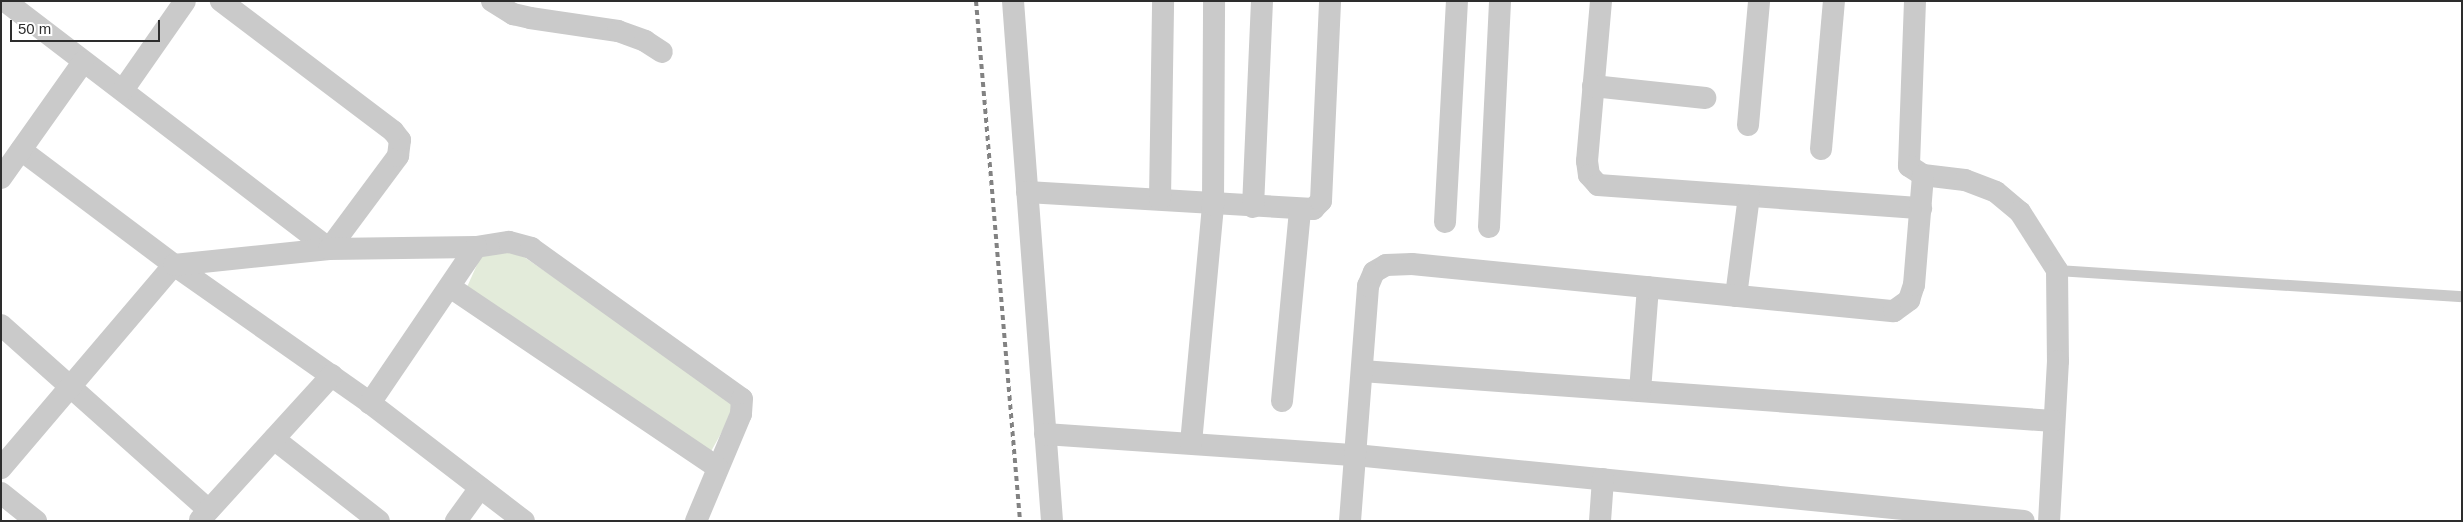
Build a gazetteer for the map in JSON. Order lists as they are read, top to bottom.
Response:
{
  "scale_bar": "50 m"
}
